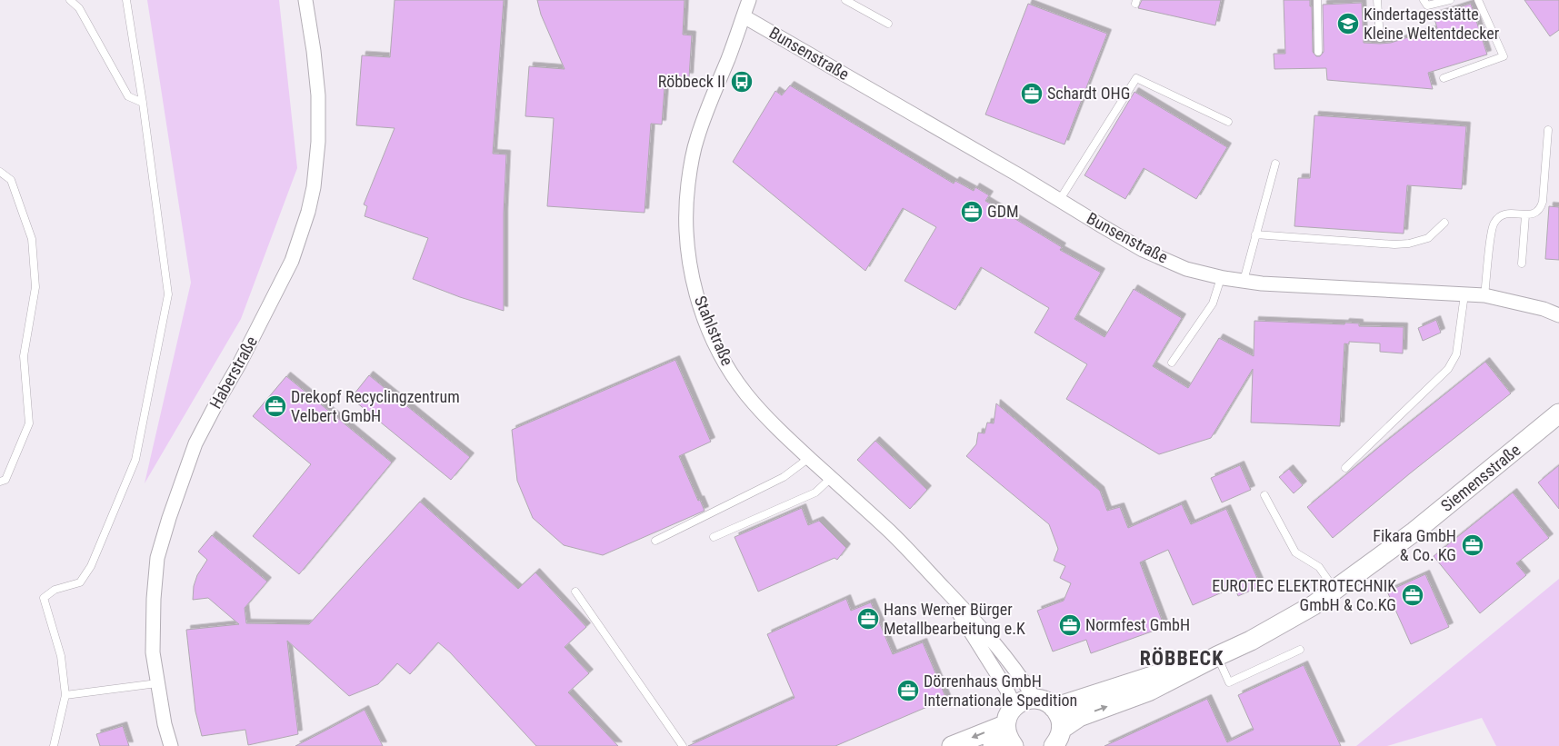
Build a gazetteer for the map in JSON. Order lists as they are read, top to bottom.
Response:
{
  "streets": {
    "street": [
      "Bunsenstraße",
      "Stahlstraße",
      "Haberstraße",
      "Siemensstraße"
    ]
  },
  "crossings": [
    ["Bunsenstraße", "Stahlstraße"]
  ],
  "districts": ["RÖBBECK"],
  "places": {
    "school or university": ["Kindertagesstätte Kleine Weltentdecker"],
    "bus stop": ["Röbbeck II"],
    "office": [
      "Schardt OHG",
      "GDM",
      "Drekopf Recyclingzentrum Velbert GmbH",
      "Fikara GmbH & Co. KG",
      "EUROTEC ELEKTROTECHNIK GmbH & Co.KG",
      "Hans Werner Bürger Metallbearbeitung e.K",
      "Normfest GmbH",
      "Dörrenhaus GmbH Internationale Spedition"
    ]
  }
}
